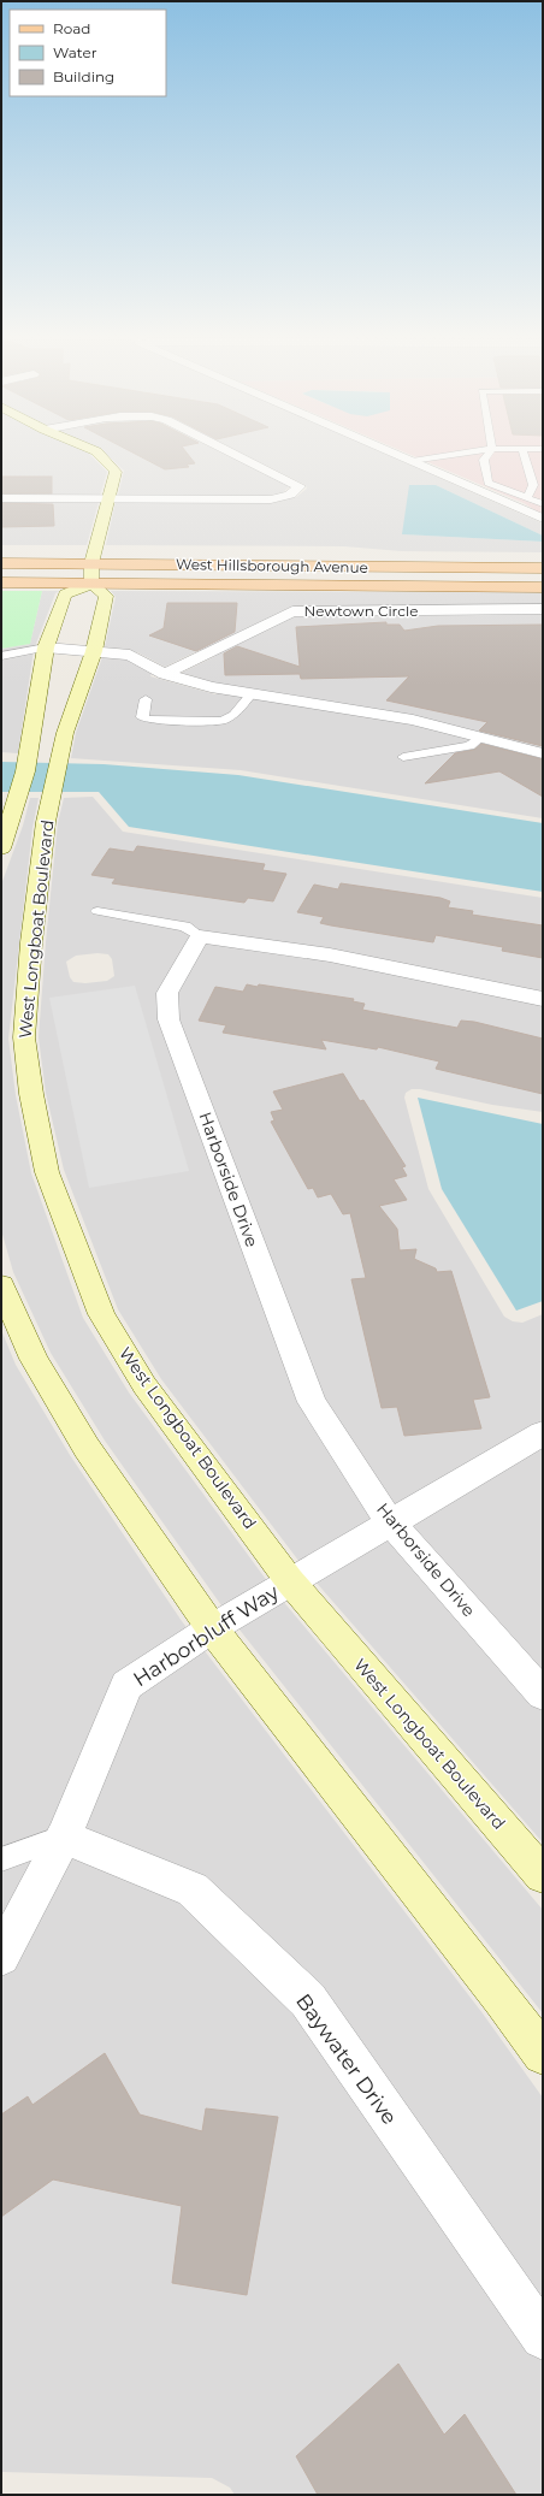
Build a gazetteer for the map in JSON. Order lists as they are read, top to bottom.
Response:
{
  "streets": {
    "main road": ["West Hillsborough Avenue"],
    "street": [
      "Newtown Circle",
      "West Longboat Boulevard",
      "Harborside Drive",
      "Harborbluff Way",
      "Baywater Drive"
    ]
  },
  "crossings": [
    ["West Hillsborough Avenue", "West Longboat Boulevard"],
    ["West Longboat Boulevard", "Harborbluff Way"],
    ["Harborside Drive", "Harborbluff Way"],
    ["Harborbluff Way", "Baywater Drive"]
  ],
  "legend": ["Road", "Water", "Building"]
}
